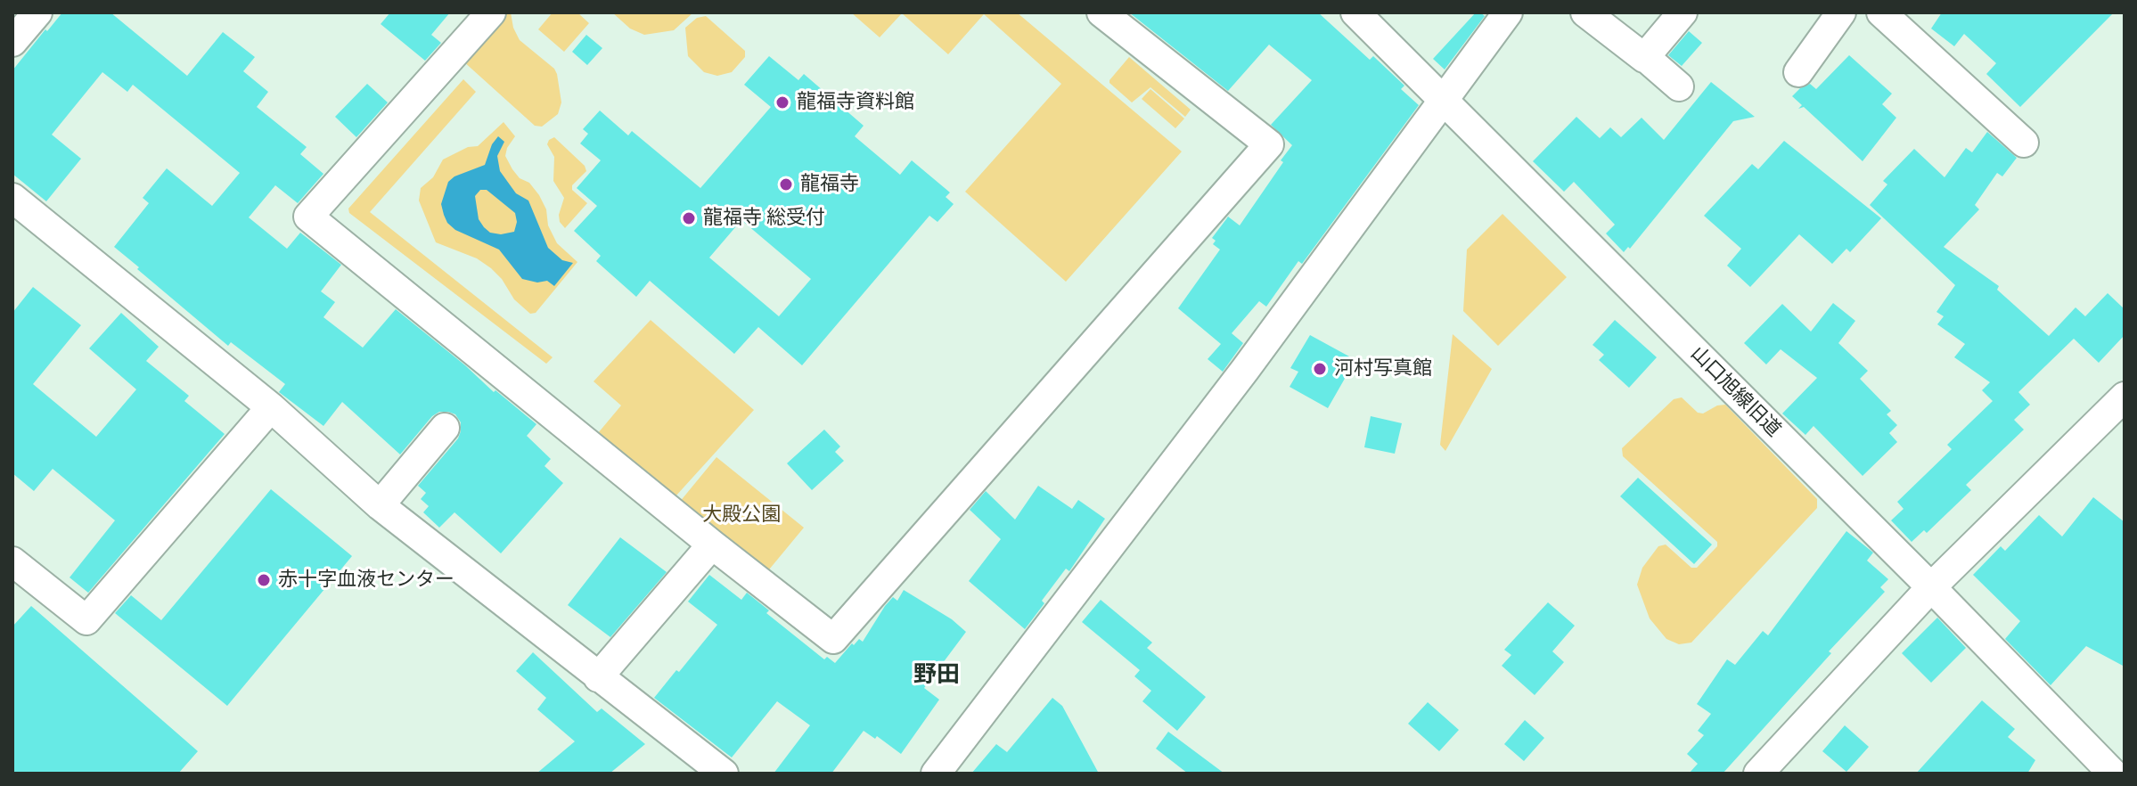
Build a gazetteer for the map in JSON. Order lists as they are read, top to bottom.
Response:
{
  "streets": {
    "street": ["山口旭線旧道"]
  },
  "districts": ["野田"],
  "parks": ["大殿公園"],
  "places": [
    "龍福寺資料館",
    "龍福寺",
    "龍福寺 総受付",
    "河村写真館",
    "赤十字血液センター"
  ]
}
